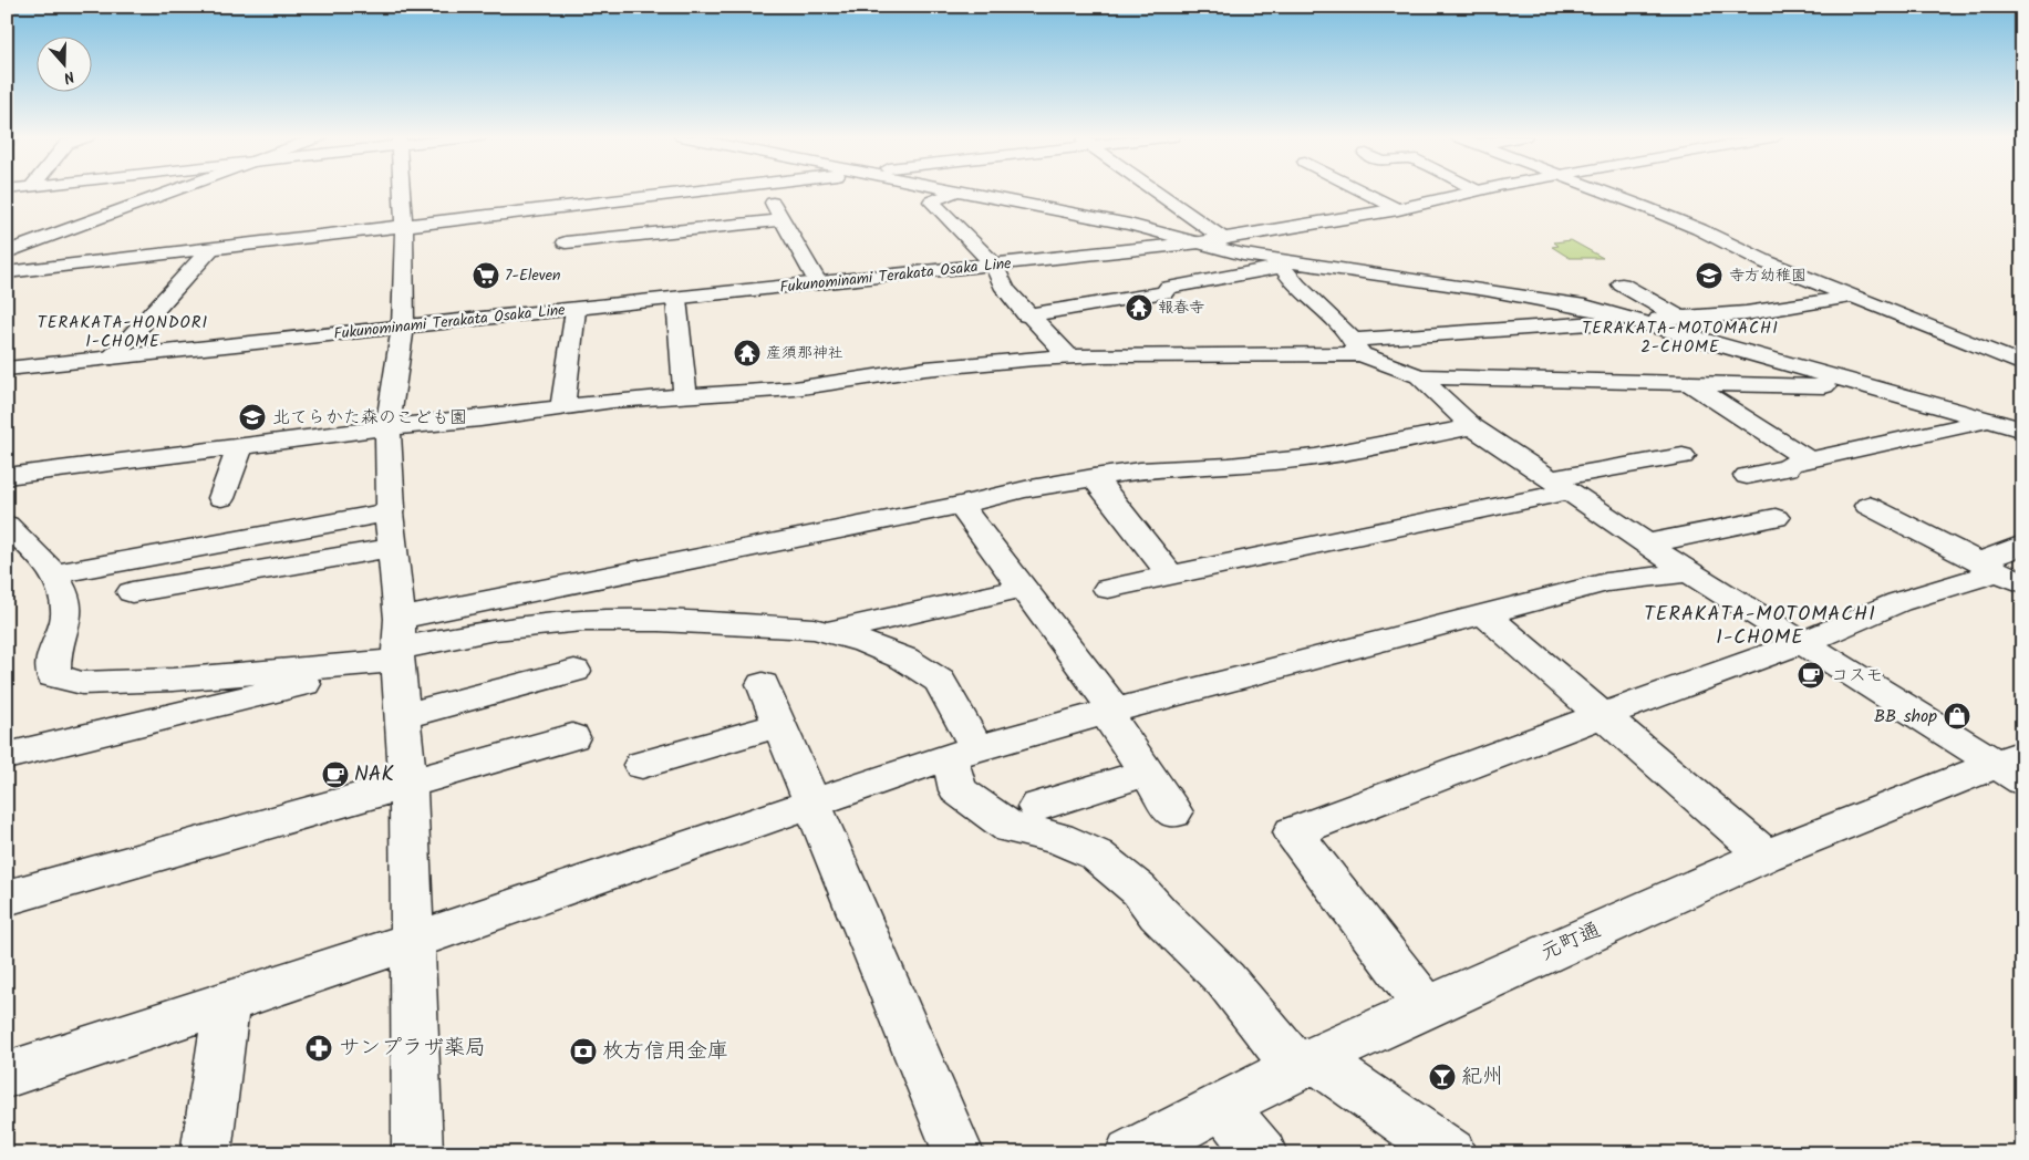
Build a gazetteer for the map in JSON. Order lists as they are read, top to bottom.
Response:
{
  "streets": {
    "main road": ["Fukunominami Terakata Osaka Line", "元町通"]
  },
  "districts": ["TERAKATA-HONDORI 1-CHOME", "TERAKATA-MOTOMACHI 2-CHOME", "TERAKATA-MOTOMACHI 1-CHOME"],
  "places": {
    "supermarket": ["7-Eleven"],
    "school or university": ["寺方幼稚園", "北てらかた森のこども園"],
    "temple": ["報春寺", "産須那神社"],
    "cafe": ["コスモ", "NAK"],
    "shop": ["BB shop"],
    "pharmacy": ["サンプラザ薬局"],
    "bank": ["枚方信用金庫"],
    "bar": ["紀州"]
  },
  "north": "bottom"
}
